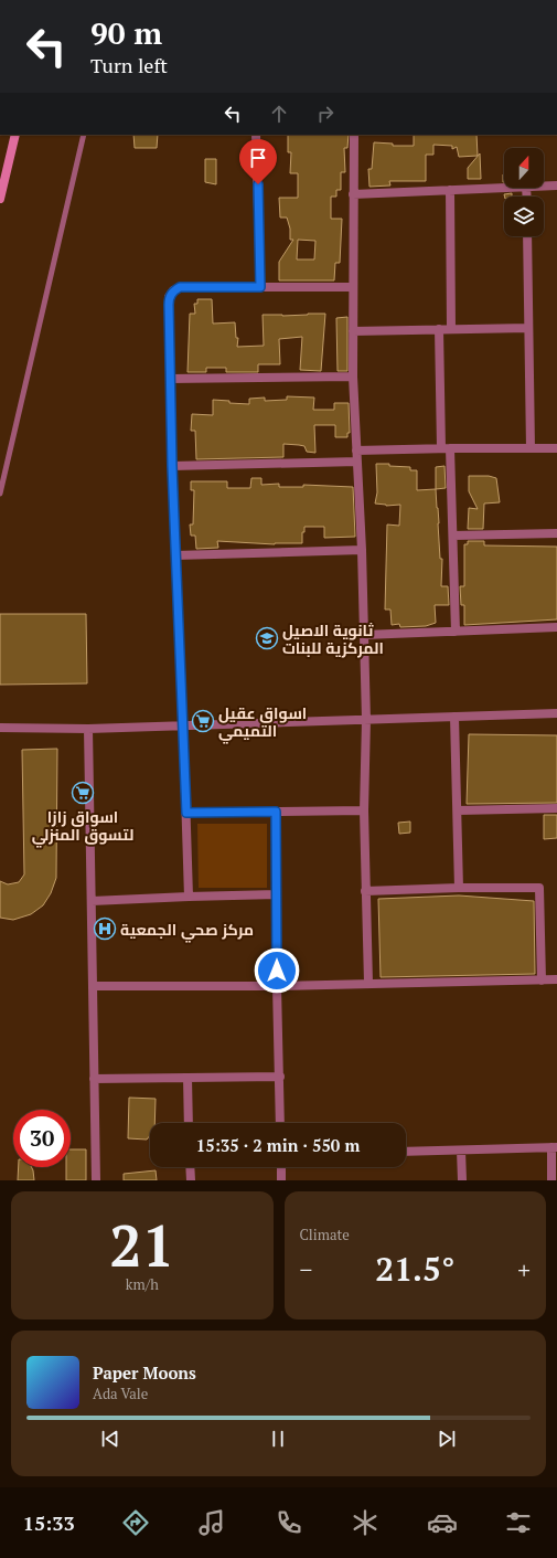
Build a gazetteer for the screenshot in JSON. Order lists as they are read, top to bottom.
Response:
{
  "places": {
    "school or university": ["ثانوية الاصيل المركزية للبنات"],
    "supermarket": ["اسواق عقيل التميمي", "اسواق زازا لتسوق المنزلي"],
    "hospital": ["مركز صحي الجمعية"]
  },
  "north": "top",
  "page": {
    "turn": ["90 m", "Turn left"],
    "limit": "30",
    "trip": "15:35 · 2 min · 550 m",
    "tile": [
      ["21", "km/h"],
      "Climate"
    ],
    "heat": ["−", "21.5°", "+"],
    "song": ["Paper Moons", "Ada Vale"],
    "tabs": "15:33"
  }
}
